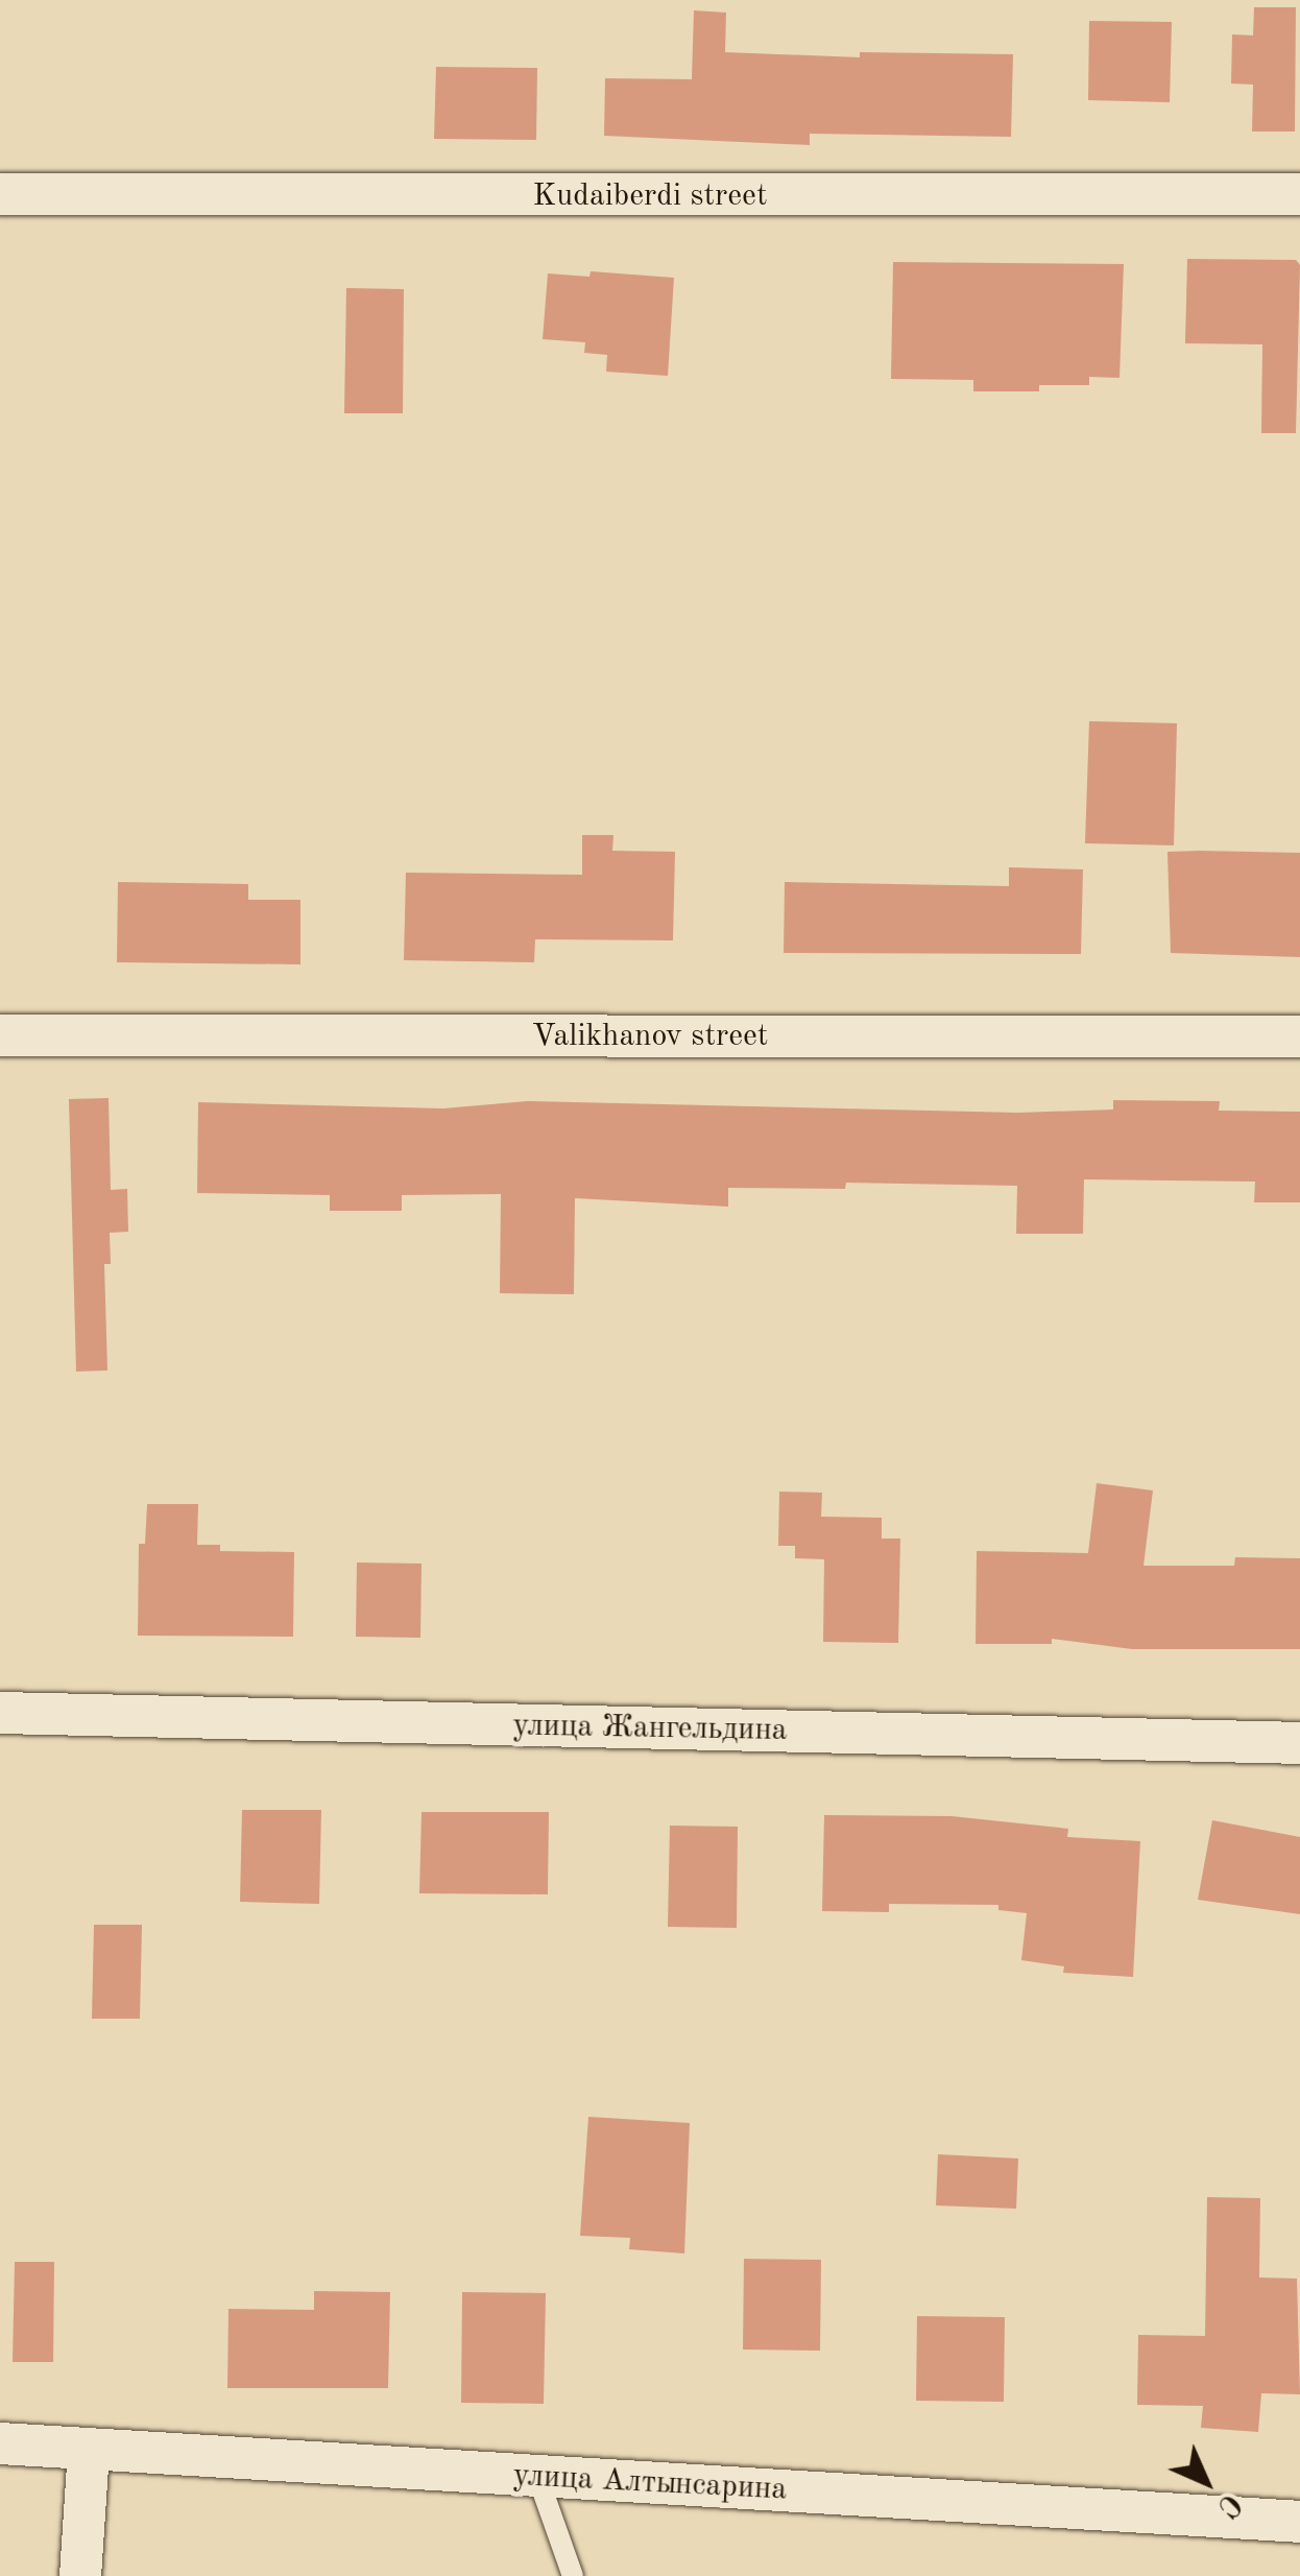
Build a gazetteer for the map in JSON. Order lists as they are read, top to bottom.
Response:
{
  "streets": {
    "street": [
      "Kudaiberdi street",
      "Valikhanov street",
      "улица Жангельдина",
      "улица Алтынсарина"
    ]
  },
  "north": "bottom right"
}
